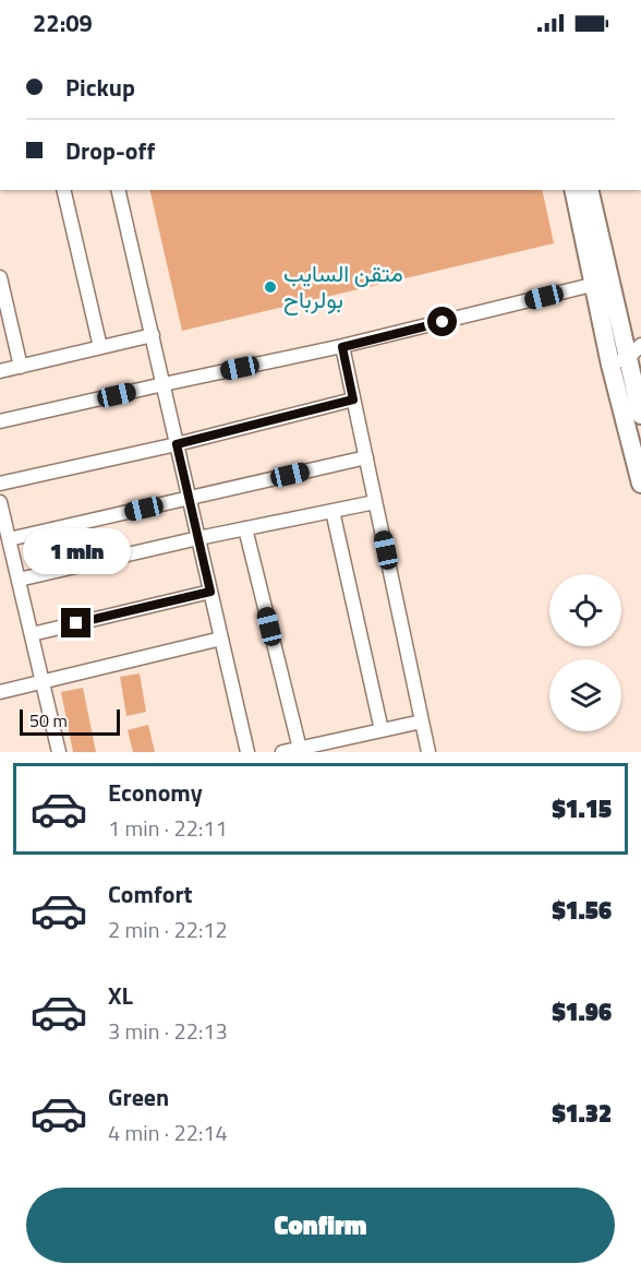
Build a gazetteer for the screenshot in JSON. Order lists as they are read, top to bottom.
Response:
{
  "places": ["متقن السايب بولرباح"],
  "scale_bar": "50 m",
  "page": {
    "status": "22:09",
    "banner": ["Pickup", "Drop-off"],
    "bubble": "1 min",
    "scale": "50 m",
    "list": [
      {
        "name": "Economy",
        "note": "1 min · 22:11",
        "value": "$1.15"
      },
      {
        "name": "Comfort",
        "note": "2 min · 22:12",
        "value": "$1.56"
      },
      {
        "name": "XL",
        "note": "3 min · 22:13",
        "value": "$1.96"
      },
      {
        "name": "Green",
        "note": "4 min · 22:14",
        "value": "$1.32"
      }
    ],
    "buttons": "Confirm"
  }
}
